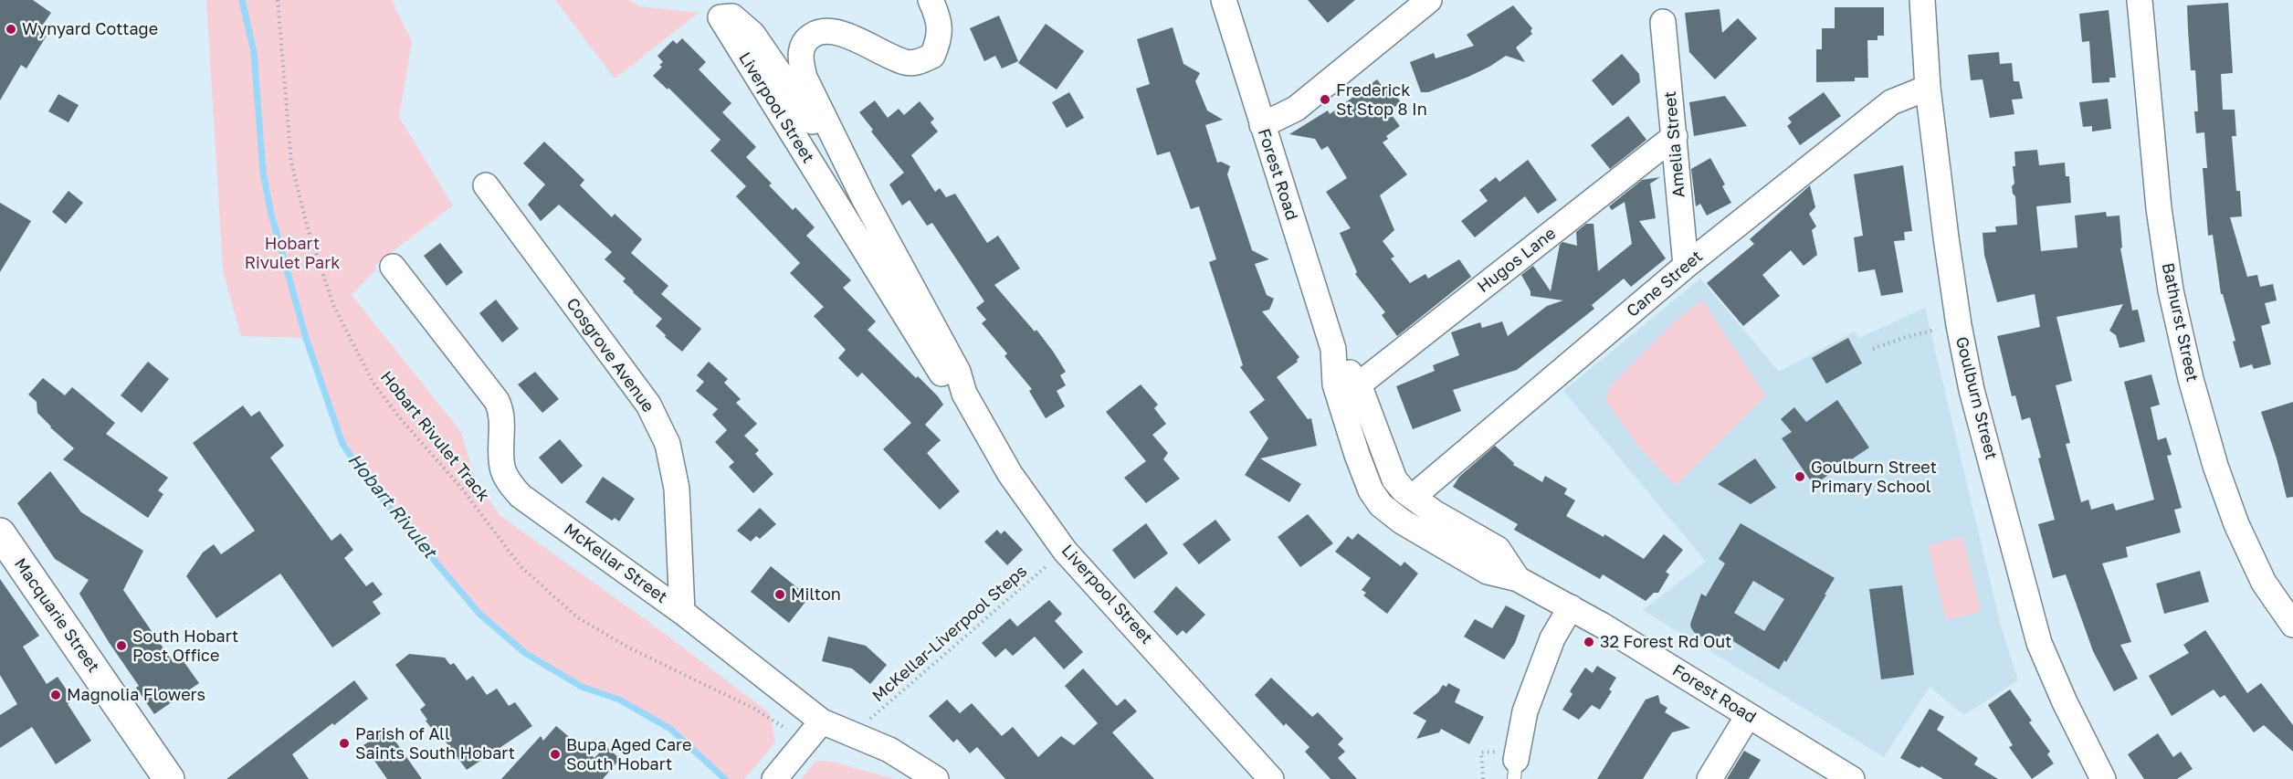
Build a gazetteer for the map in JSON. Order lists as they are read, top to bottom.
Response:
{
  "streets": {
    "street": [
      "Liverpool Street",
      "Amelia Street",
      "Forest Road",
      "Hugos Lane",
      "Cane Street",
      "Bathurst Street",
      "Cosgrove Avenue",
      "Goulburn Street",
      "McKellar Street",
      "Macquarie Street"
    ],
    "path": ["Hobart Rivulet Track", "McKellar-Liverpool Steps"]
  },
  "crossings": [
    ["Liverpool Street", "McKellar-Liverpool Steps"],
    ["Amelia Street", "Hugos Lane"],
    ["Amelia Street", "Cane Street"],
    ["Forest Road", "Hugos Lane"],
    ["Forest Road", "Cane Street"],
    ["Cane Street", "Goulburn Street"],
    ["Cosgrove Avenue", "McKellar Street"],
    ["McKellar Street", "McKellar-Liverpool Steps"]
  ],
  "water": ["Hobart Rivulet"],
  "parks": ["Hobart Rivulet Park"],
  "places": [
    "Wynyard Cottage",
    "Frederick St Stop 8 In",
    "Goulburn Street Primary School",
    "Milton",
    "32 Forest Rd Out",
    "South Hobart Post Office",
    "Magnolia Flowers",
    "Parish of All Saints South Hobart",
    "Bupa Aged Care South Hobart"
  ]
}
